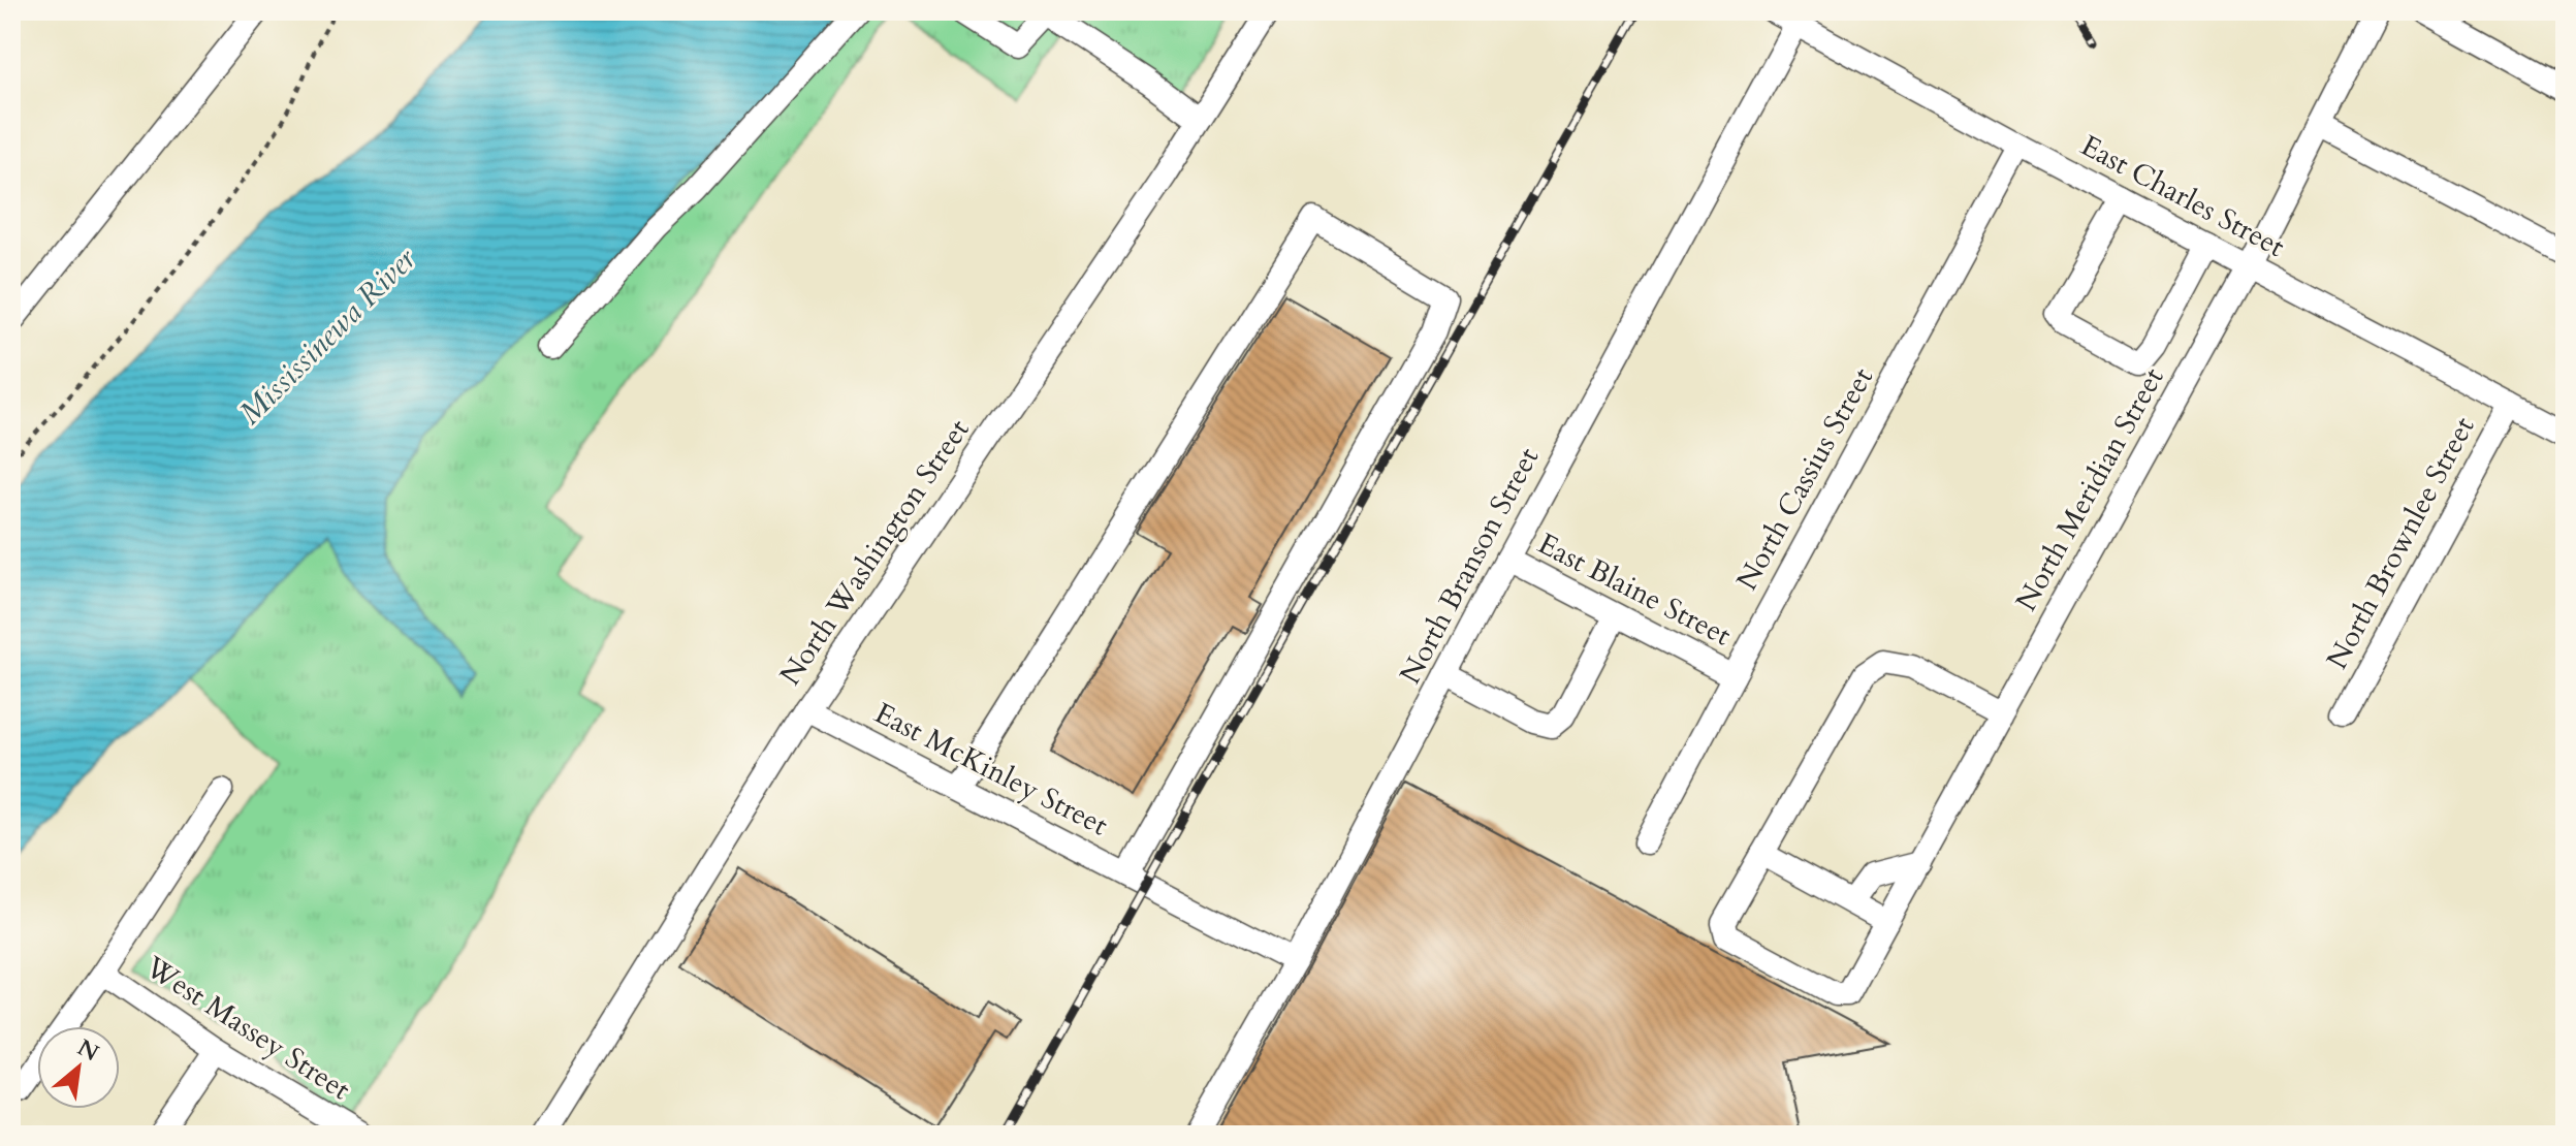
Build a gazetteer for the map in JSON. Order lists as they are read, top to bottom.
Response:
{
  "streets": {
    "street": [
      "East Charles Street",
      "North Cassius Street",
      "North Meridian Street",
      "North Brownlee Street",
      "North Washington Street",
      "North Branson Street",
      "East Blaine Street",
      "East McKinley Street",
      "West Massey Street"
    ]
  },
  "crossings": [
    ["East Charles Street", "North Cassius Street"],
    ["East Charles Street", "North Meridian Street"],
    ["East Charles Street", "North Brownlee Street"],
    ["East Charles Street", "North Branson Street"],
    ["North Cassius Street", "East Blaine Street"],
    ["North Washington Street", "East McKinley Street"],
    ["North Branson Street", "East Blaine Street"],
    ["North Branson Street", "East McKinley Street"]
  ],
  "water": ["Mississinewa River"],
  "north": "top right"
}
